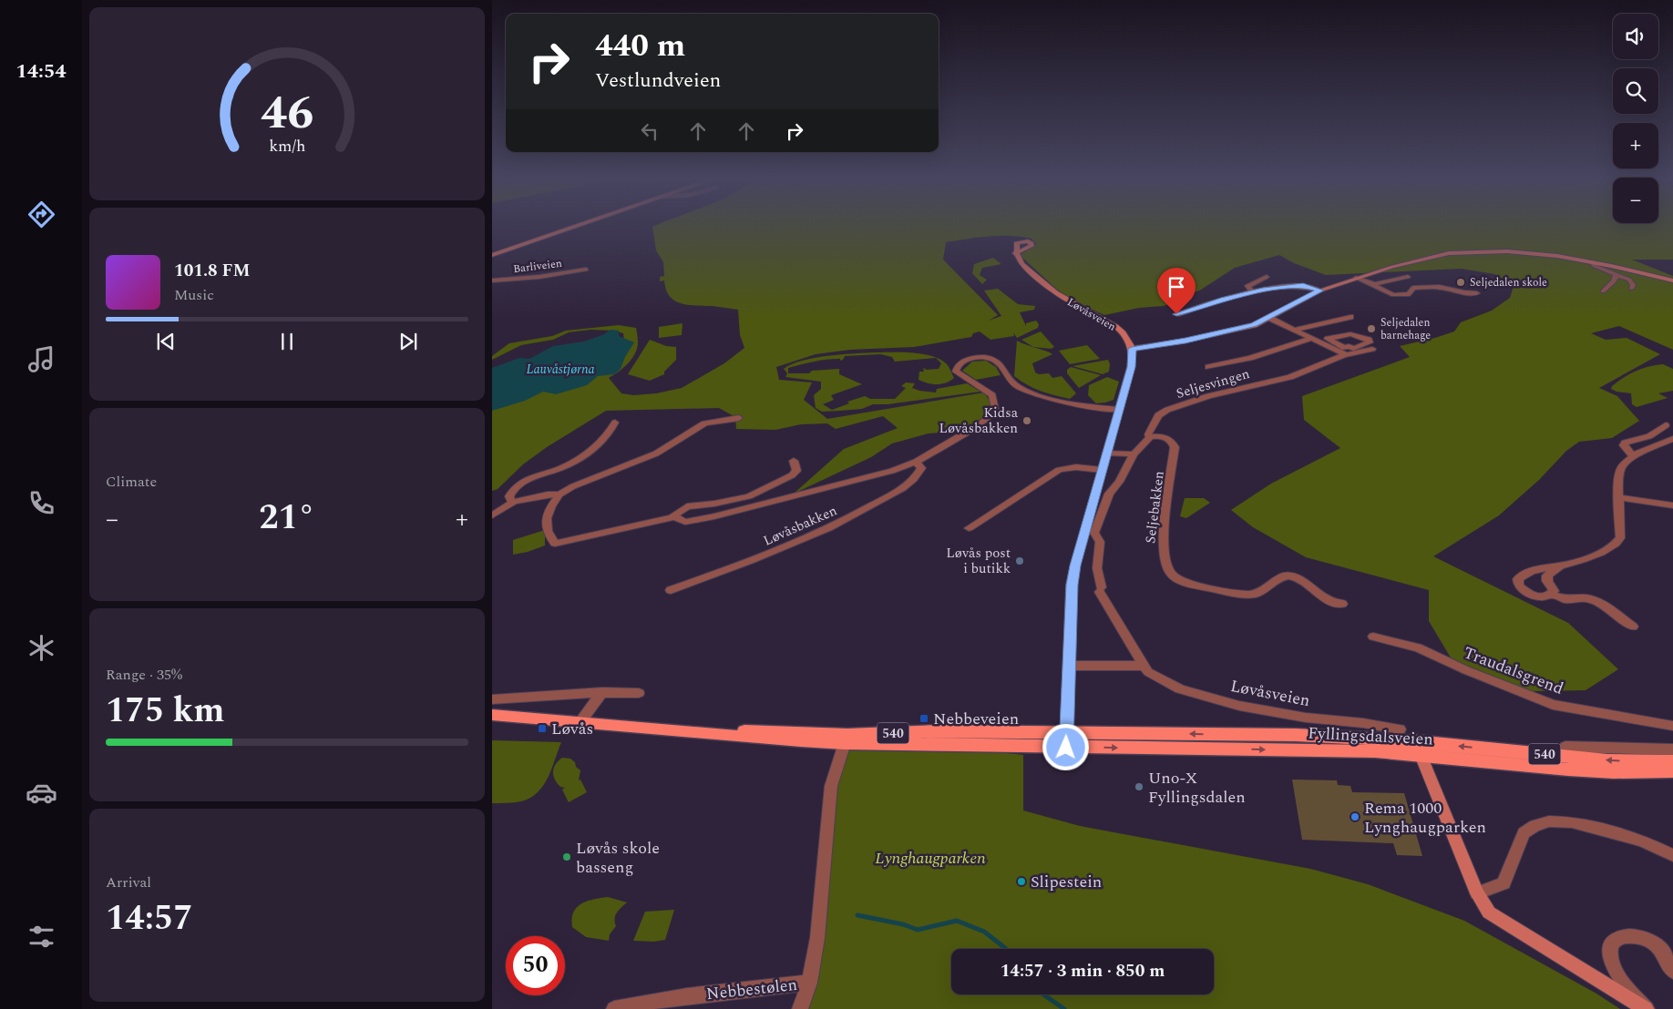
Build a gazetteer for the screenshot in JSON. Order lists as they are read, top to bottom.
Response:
{
  "streets": {
    "main road": ["Løvåsveien", "540", "Fyllingsdalsveien"],
    "street": [
      "Barliveien",
      "Seljesvingen",
      "Seljebakken",
      "Løvåsbakken",
      "Traudalsgrend",
      "Nebbestølen"
    ]
  },
  "crossings": [
    ["Løvåsveien", "Seljesvingen"],
    ["Seljesvingen", "Seljebakken"],
    ["540", "Fyllingsdalsveien"]
  ],
  "water": ["Lauvåstjørna"],
  "parks": ["Lynghaugparken"],
  "places": {
    "other": [
      "Seljedalen skole",
      "Seljedalen barnehage",
      "Kidsa Løvåsbakken",
      "Løvås post i butikk",
      "Uno-X Fyllingsdalen",
      "Rema 1000 Lynghaugparken",
      "Løvås skole basseng",
      "Slipestein"
    ],
    "transit": ["Nebbeveien", "Løvås"]
  },
  "page": {
    "tabs": "14:54",
    "map_buttons": ["+", "−"],
    "turn": ["440 m", "Vestlundveien"],
    "song": ["101.8 FM", "Music"],
    "tile": [
      "Climate",
      ["Range · 35%", "175 km"],
      ["Arrival", "14:57"]
    ],
    "heat": ["−", "21°", "+"],
    "limit": "50",
    "trip": "14:57 · 3 min · 850 m",
    "gauge": ["46", "km/h"]
  }
}
